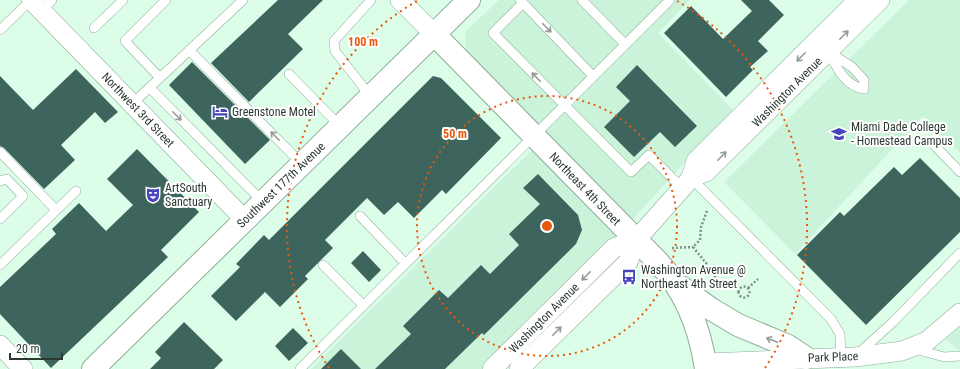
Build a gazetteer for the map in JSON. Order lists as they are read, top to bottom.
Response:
{
  "streets": {
    "street": [
      "Washington Avenue",
      "Northwest 3rd Street",
      "Southwest 177th Avenue",
      "Northeast 4th Street",
      "Park Place"
    ]
  },
  "crossings": [
    ["Washington Avenue", "Northeast 4th Street"],
    ["Northwest 3rd Street", "Southwest 177th Avenue"],
    ["Southwest 177th Avenue", "Northeast 4th Street"],
    ["Northeast 4th Street", "Park Place"]
  ],
  "places": {
    "hotel": ["Greenstone Motel"],
    "school or university": ["Miami Dade College - Homestead Campus"],
    "theatre": ["ArtSouth Sanctuary"],
    "bus stop": ["Washington Avenue @ Northeast 4th Street"]
  },
  "scale_bar": "20 m",
  "rings": ["100 m", "50 m"]
}
